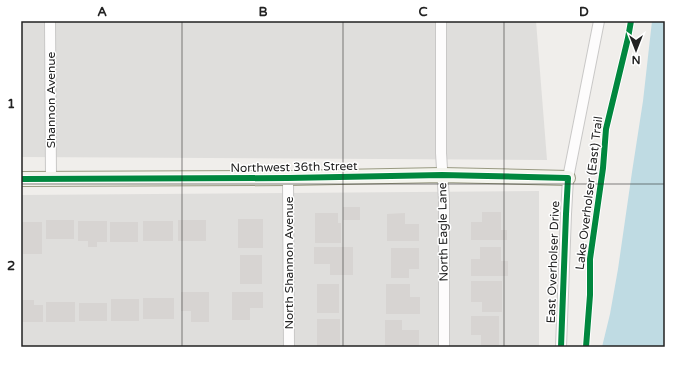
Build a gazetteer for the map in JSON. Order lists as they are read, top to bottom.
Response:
{
  "streets": {
    "street": [
      "Shannon Avenue",
      "Northwest 36th Street",
      "North Eagle Lane",
      "East Overholser Drive",
      "North Shannon Avenue"
    ],
    "cycle path": ["Lake Overholser (East) Trail"]
  },
  "crossings": [
    ["Shannon Avenue", "Northwest 36th Street"],
    ["Northwest 36th Street", "North Eagle Lane"],
    ["Northwest 36th Street", "East Overholser Drive"],
    ["Northwest 36th Street", "North Shannon Avenue"]
  ],
  "north": "bottom",
  "grid": {
    "columns": [
      "A",
      "B",
      "C",
      "D"
    ],
    "rows": ["1", "2"]
  }
}
